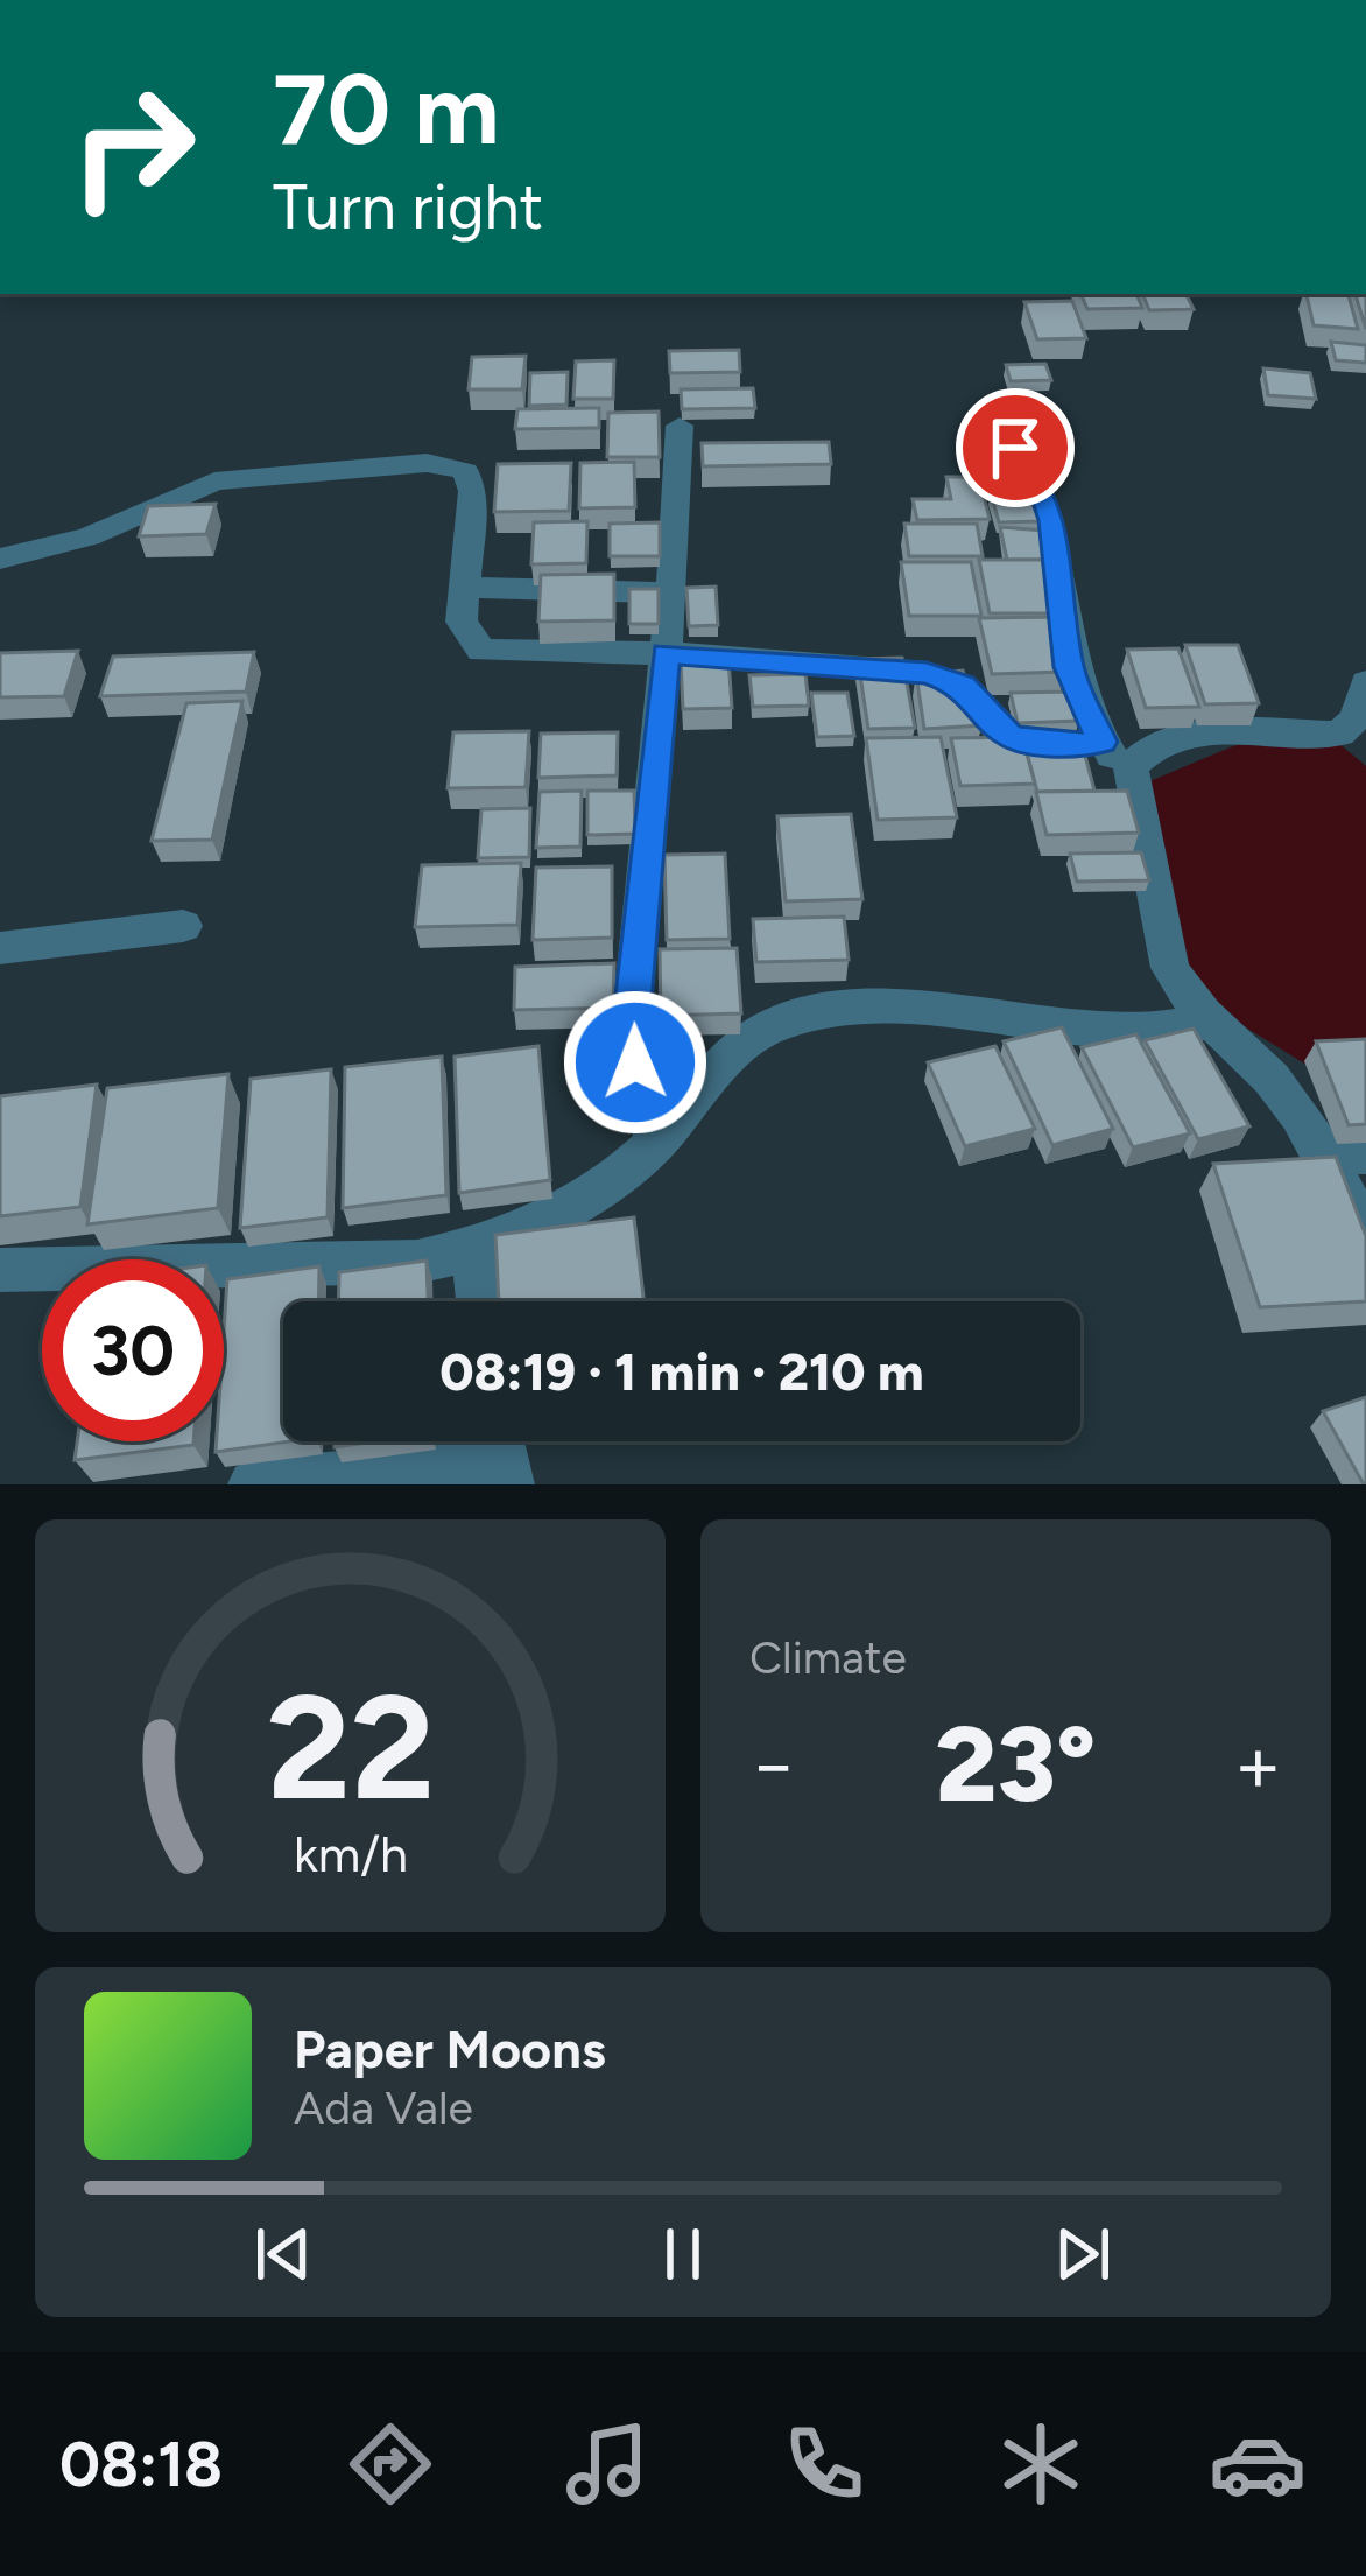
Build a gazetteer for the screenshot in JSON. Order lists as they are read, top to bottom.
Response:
{
  "page": {
    "turn": ["70 m", "Turn right"],
    "limit": "30",
    "trip": "08:19 · 1 min · 210 m",
    "tile": "Climate",
    "heat": ["−", "23°", "+"],
    "song": ["Paper Moons", "Ada Vale"],
    "tabs": "08:18",
    "gauge": ["22", "km/h"]
  }
}
